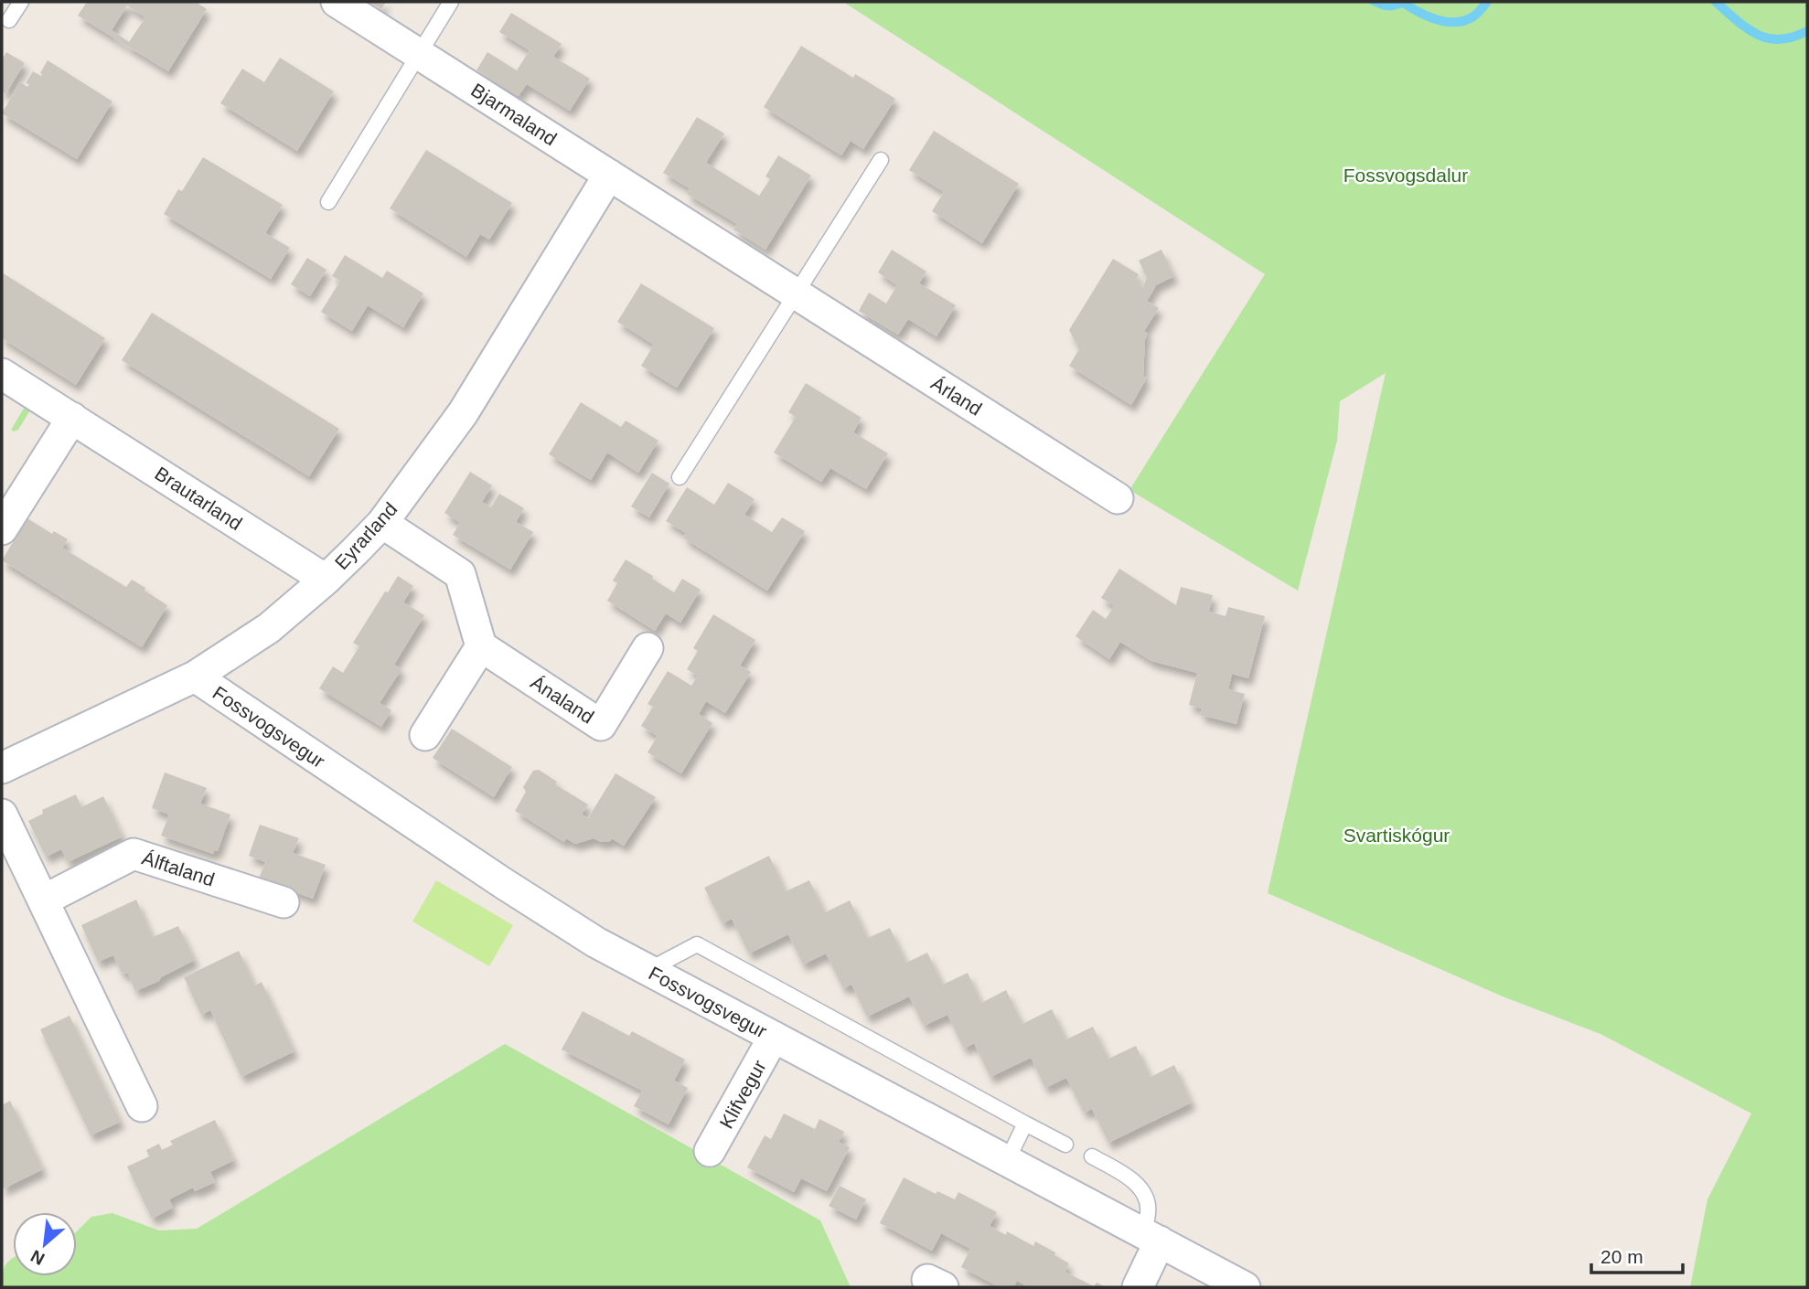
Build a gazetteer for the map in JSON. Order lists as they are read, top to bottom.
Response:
{
  "streets": {
    "street": [
      "Bjarmaland",
      "Árland",
      "Brautarland",
      "Eyrarland",
      "Ánaland",
      "Fossvogsvegur",
      "Álftaland",
      "Klifvegur"
    ]
  },
  "crossings": [
    ["Bjarmaland", "Árland"],
    ["Bjarmaland", "Eyrarland"],
    ["Árland", "Eyrarland"],
    ["Brautarland", "Eyrarland"],
    ["Eyrarland", "Fossvogsvegur"],
    ["Fossvogsvegur", "Klifvegur"]
  ],
  "parks": ["Fossvogsdalur", "Svartiskógur"],
  "scale_bar": "20 m",
  "north": "bottom left"
}
